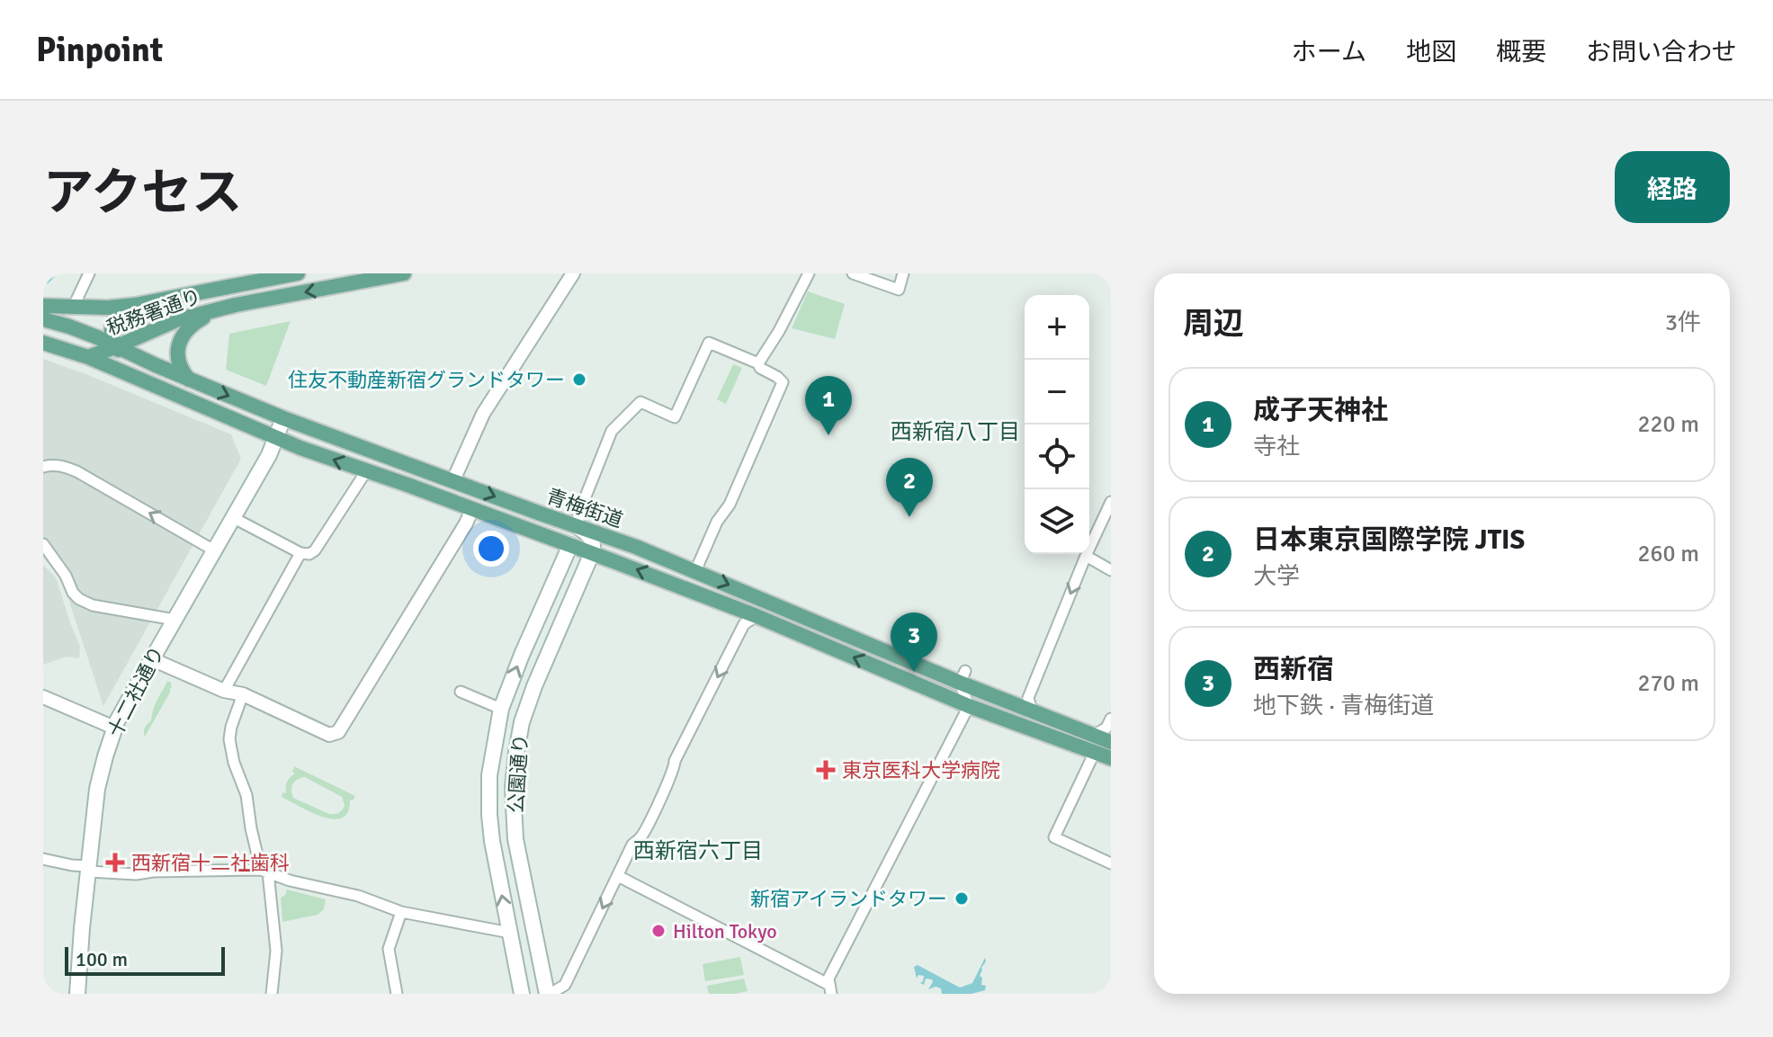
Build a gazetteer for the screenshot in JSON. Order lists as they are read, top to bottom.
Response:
{
  "streets": {
    "main road": [
      "税務署通り",
      "青梅街道",
      "十二社通り",
      "公園通り"
    ]
  },
  "crossings": [
    ["税務署通り", "青梅街道"],
    ["青梅街道", "十二社通り"],
    ["青梅街道", "公園通り"]
  ],
  "districts": ["西新宿八丁目", "西新宿六丁目"],
  "places": {
    "other": ["住友不動産新宿グランドタワー", "新宿アイランドタワー", "Hilton Tokyo"],
    "health": ["東京医科大学病院", "西新宿十二社歯科"]
  },
  "scale_bar": "100 m",
  "page": {
    "header": "Pinpoint",
    "nav": [
      "ホーム",
      "地図",
      "概要",
      "お問い合わせ"
    ],
    "title": "アクセス",
    "buttons": "経路",
    "heading": ["周辺", "3件"],
    "map_buttons": ["+", "−"],
    "list": [
      {
        "mark": "1",
        "name": "成子天神社",
        "note": "寺社",
        "value": "220 m"
      },
      {
        "mark": "2",
        "name": "日本東京国際学院 JTIS",
        "note": "大学",
        "value": "260 m"
      },
      {
        "mark": "3",
        "name": "西新宿",
        "note": "地下鉄 · 青梅街道",
        "value": "270 m"
      }
    ],
    "pins": ["1", "2", "3"],
    "scale": "100 m"
  }
}
